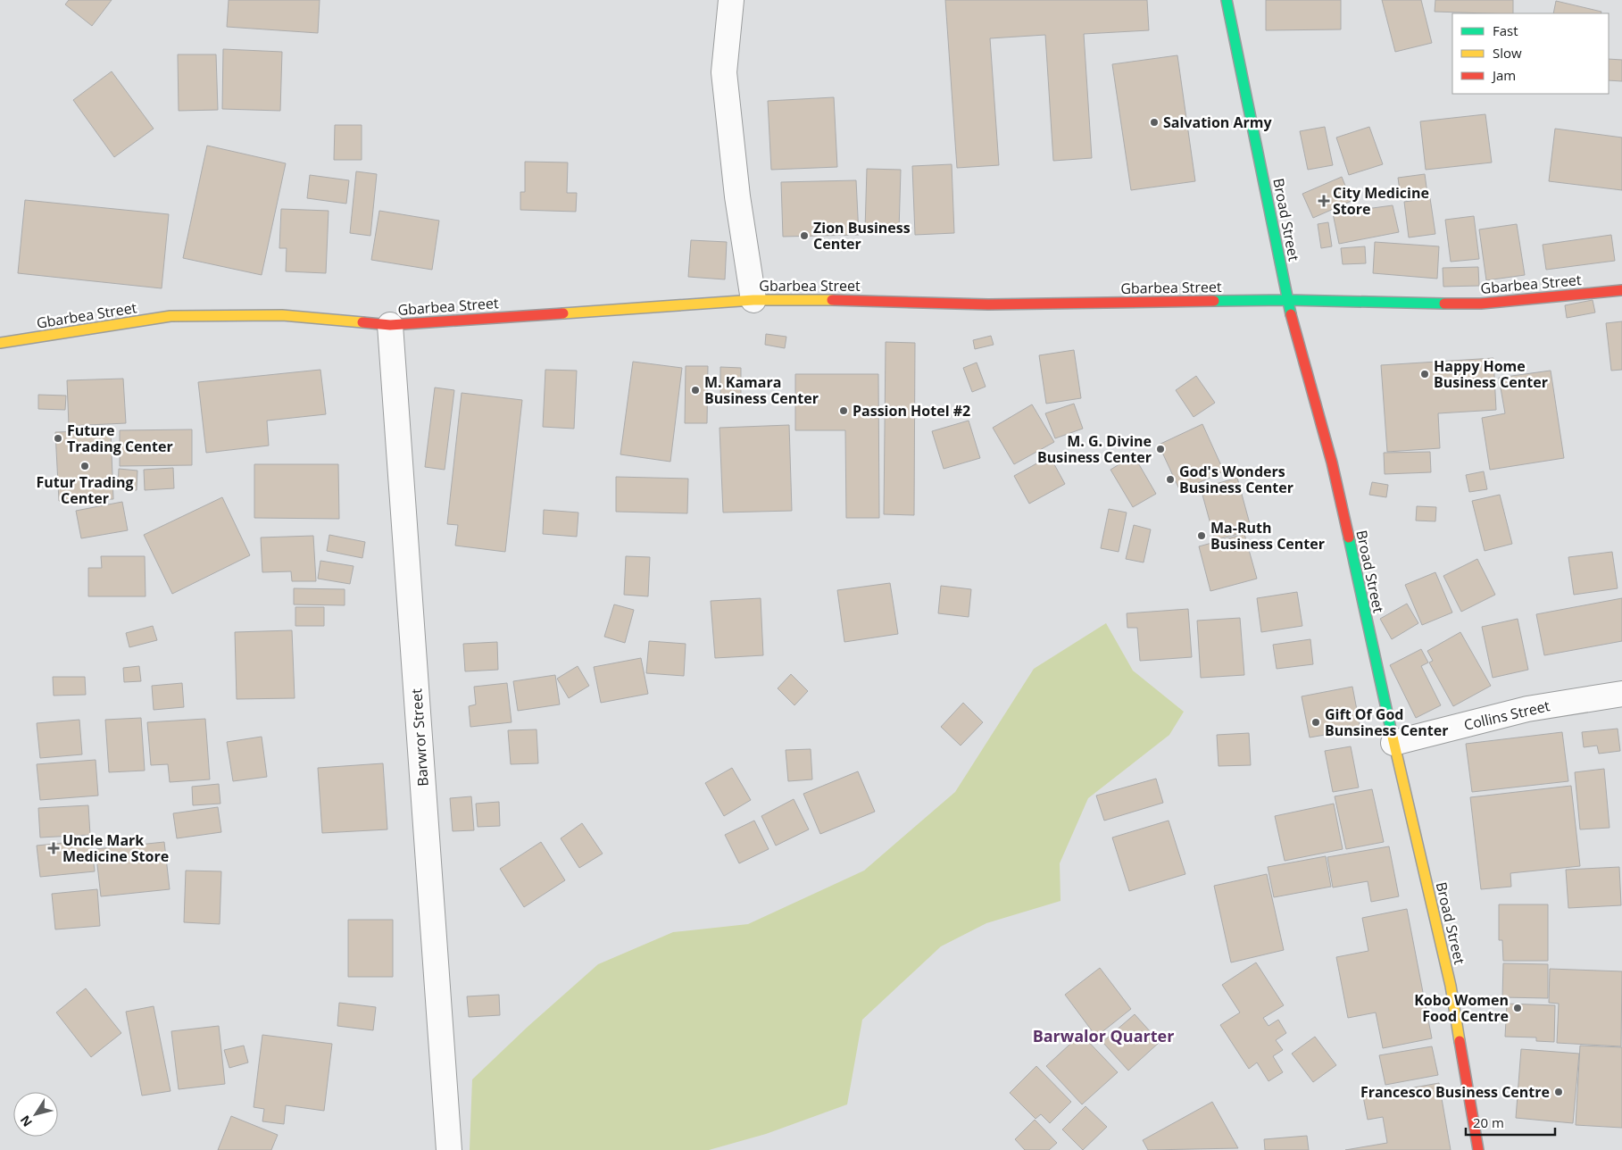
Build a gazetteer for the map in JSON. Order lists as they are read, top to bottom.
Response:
{
  "streets": {
    "street": [
      "Broad Street",
      "Gbarbea Street",
      "Collins Street",
      "Barwror Street"
    ]
  },
  "crossings": [
    ["Broad Street", "Gbarbea Street"],
    ["Broad Street", "Collins Street"],
    ["Gbarbea Street", "Barwror Street"]
  ],
  "districts": ["Barwalor Quarter"],
  "places": {
    "other": [
      "Salvation Army",
      "Zion Business Center",
      "Happy Home Business Center",
      "M. Kamara Business Center",
      "Passion Hotel #2",
      "Future Trading Center",
      "M. G. Divine Business Center",
      "Futur Trading Center",
      "God's Wonders Business Center",
      "Ma-Ruth Business Center",
      "Gift Of God Bunsiness Center",
      "Kobo Women Food Centre",
      "Francesco Business Centre"
    ],
    "health": ["City Medicine Store", "Uncle Mark Medicine Store"]
  },
  "legend": ["Fast", "Slow", "Jam"],
  "scale_bar": "20 m",
  "north": "bottom left"
}
